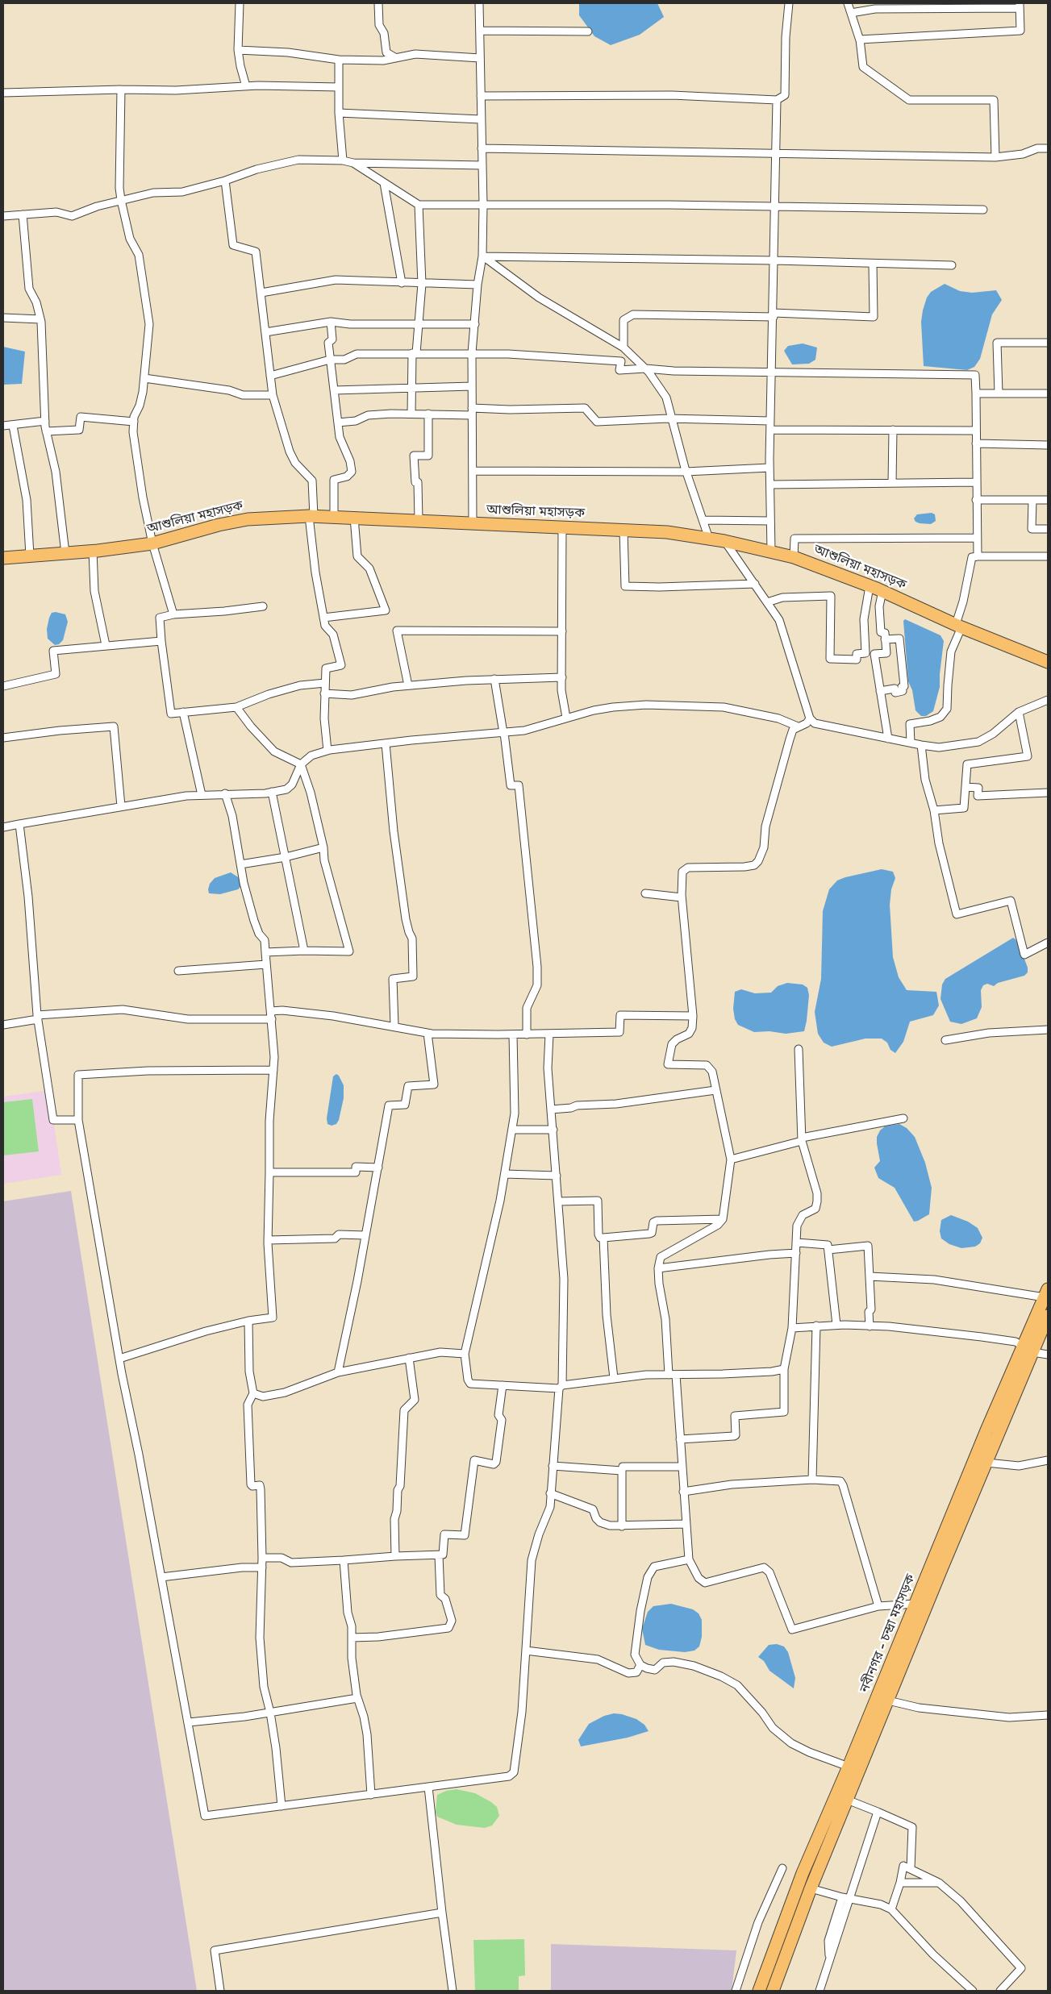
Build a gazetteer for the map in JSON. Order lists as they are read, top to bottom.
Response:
{
  "streets": {
    "highway": ["আশুলিয়া মহাসড়ক", "নবীনগর - চন্দ্রা মহাসড়ক"]
  }
}
